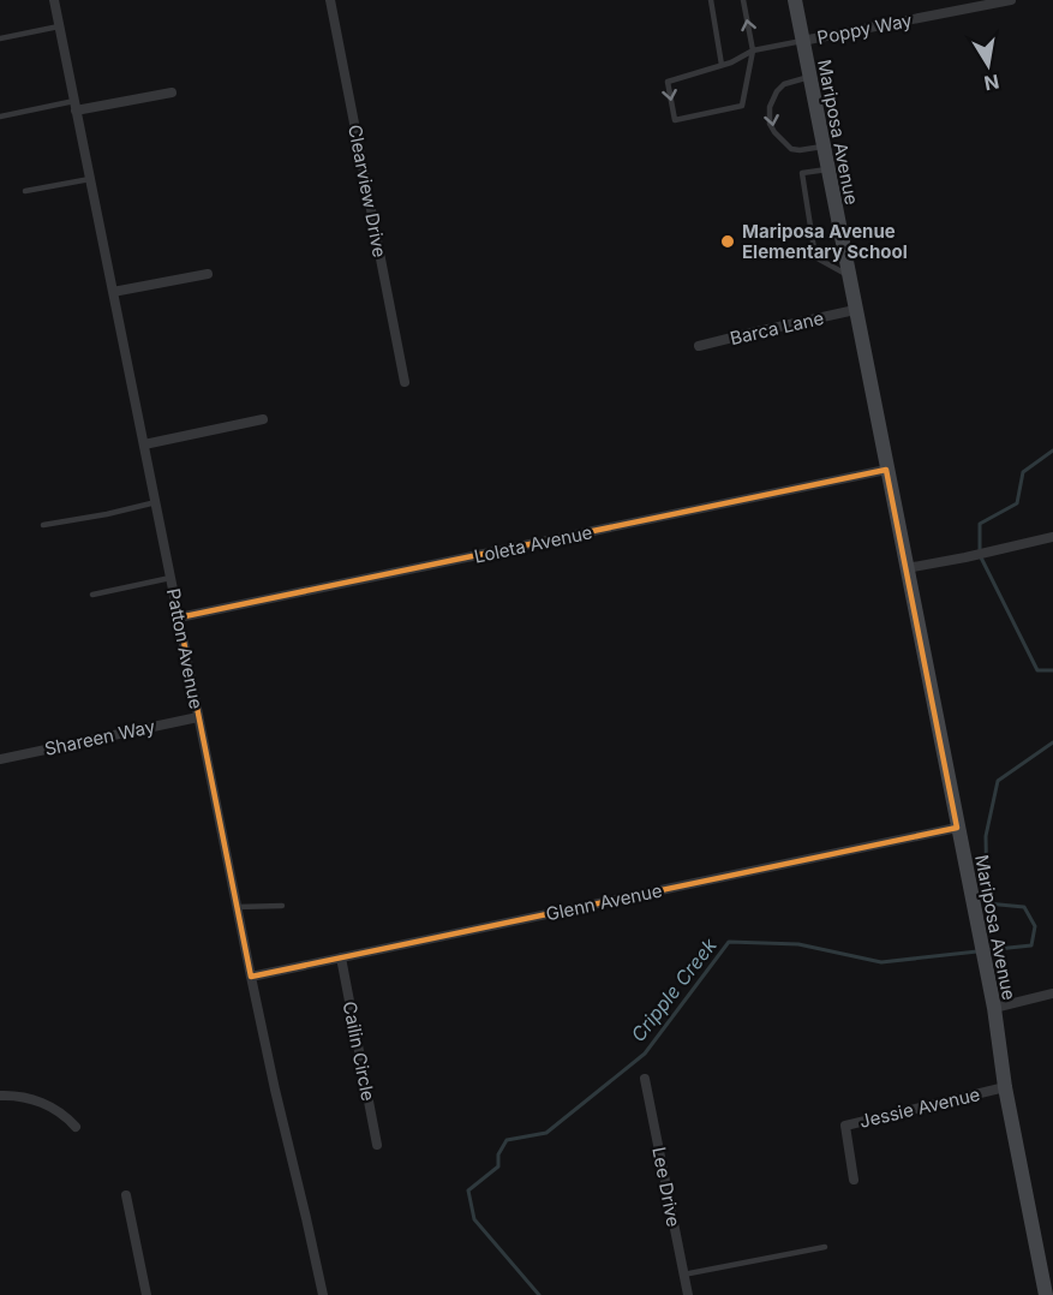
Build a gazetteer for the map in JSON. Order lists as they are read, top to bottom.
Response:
{
  "streets": {
    "street": [
      "Poppy Way",
      "Mariposa Avenue",
      "Clearview Drive",
      "Barca Lane",
      "Loleta Avenue",
      "Patton Avenue",
      "Shareen Way",
      "Glenn Avenue",
      "Cailin Circle",
      "Jessie Avenue",
      "Lee Drive"
    ]
  },
  "crossings": [
    ["Poppy Way", "Mariposa Avenue"],
    ["Mariposa Avenue", "Barca Lane"],
    ["Mariposa Avenue", "Loleta Avenue"],
    ["Mariposa Avenue", "Glenn Avenue"],
    ["Mariposa Avenue", "Jessie Avenue"],
    ["Loleta Avenue", "Patton Avenue"],
    ["Patton Avenue", "Shareen Way"],
    ["Patton Avenue", "Glenn Avenue"],
    ["Glenn Avenue", "Cailin Circle"]
  ],
  "water": ["Cripple Creek"],
  "places": ["Mariposa Avenue Elementary School"],
  "north": "bottom"
}
